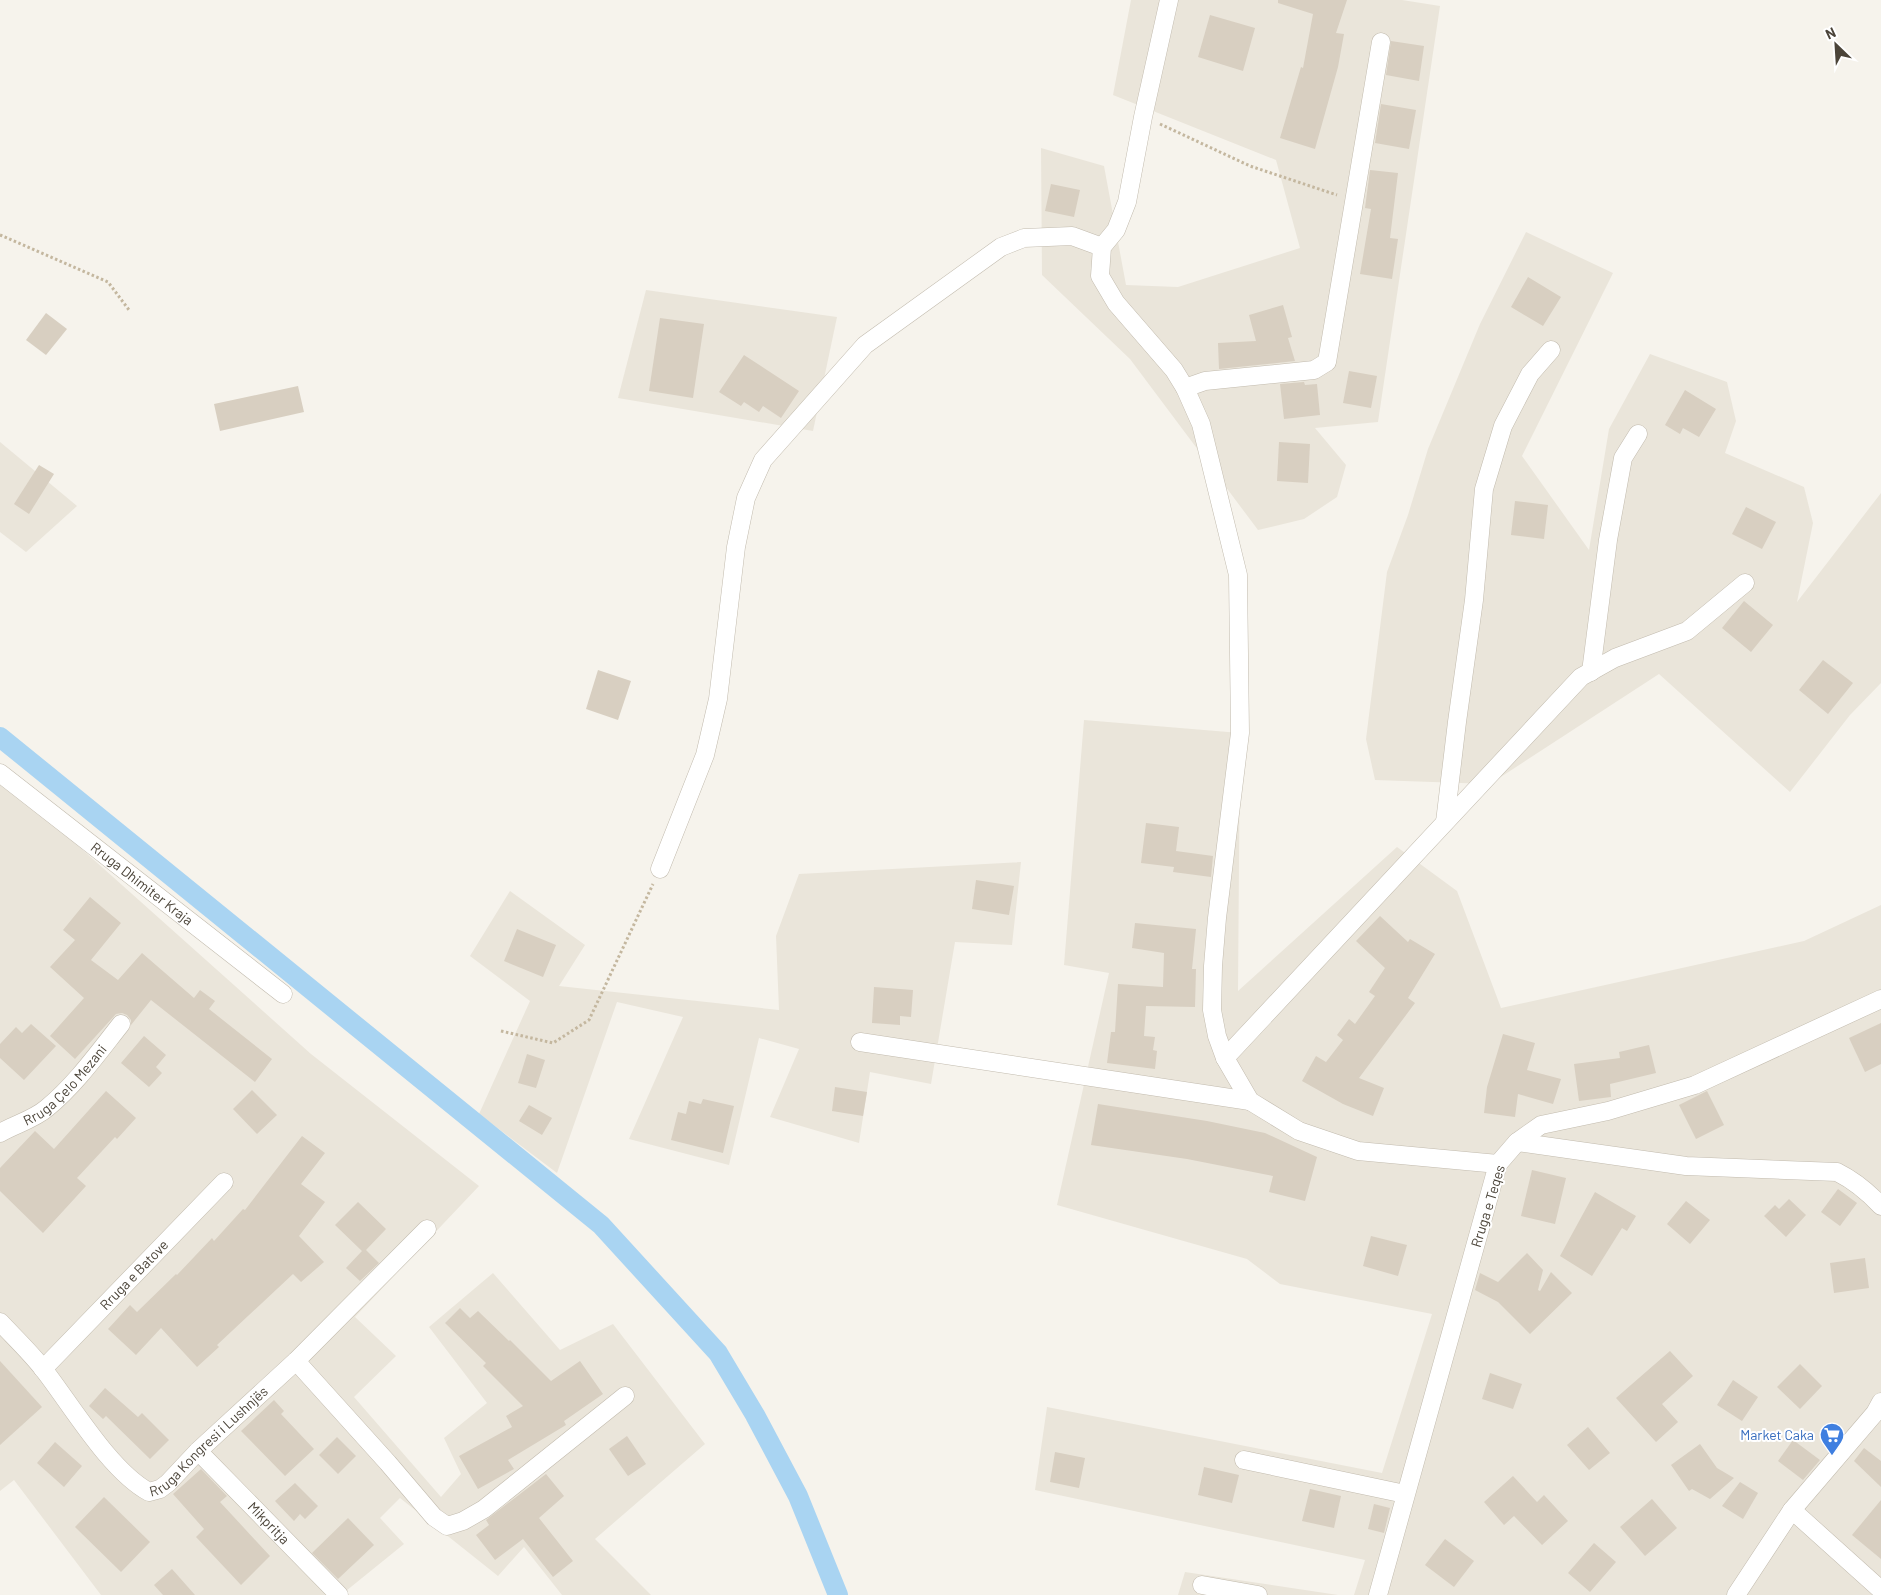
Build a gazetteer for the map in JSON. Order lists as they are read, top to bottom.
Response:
{
  "streets": {
    "street": [
      "Rruga Dhimiter Kraja",
      "Rruga Çelo Mezani",
      "Rruga e Teqes",
      "Rruga e Batove",
      "Rruga Kongresi i Lushnjës",
      "Mikpritja"
    ]
  },
  "crossings": [
    ["Rruga e Batove", "Rruga Kongresi i Lushnjës"],
    ["Rruga Kongresi i Lushnjës", "Mikpritja"]
  ],
  "places": {
    "supermarket": ["Market Caka"]
  },
  "north": "top left"
}
